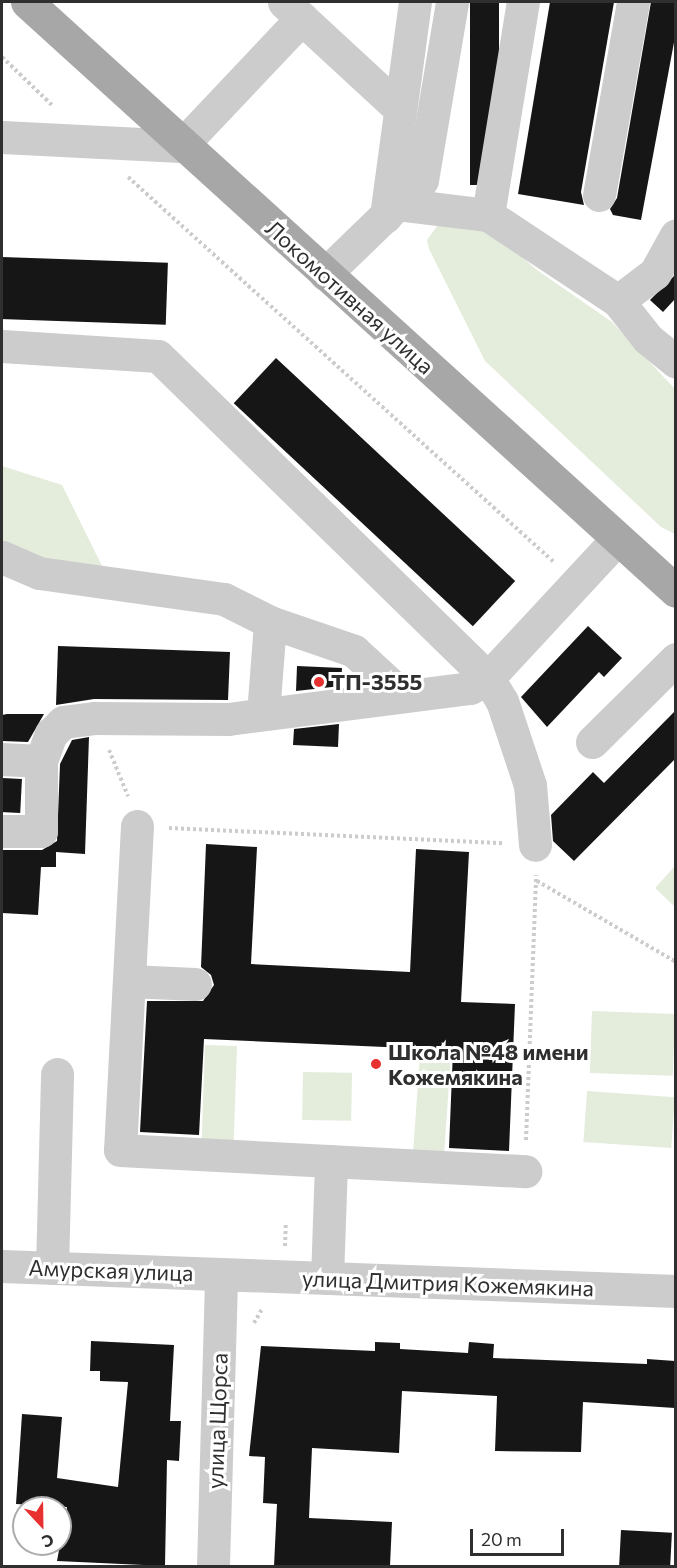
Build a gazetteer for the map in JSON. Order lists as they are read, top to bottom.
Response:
{
  "streets": {
    "main road": ["Локомотивная улица"],
    "street": ["Амурская улица", "улица Дмитрия Кожемякина", "улица Щорса"]
  },
  "crossings": [
    ["Амурская улица", "улица Дмитрия Кожемякина"],
    ["Амурская улица", "улица Щорса"],
    ["улица Дмитрия Кожемякина", "улица Щорса"]
  ],
  "places": ["ТП-3555", "Школа №48 имени Кожемякина"],
  "scale_bar": "20 m",
  "north": "bottom"
}
